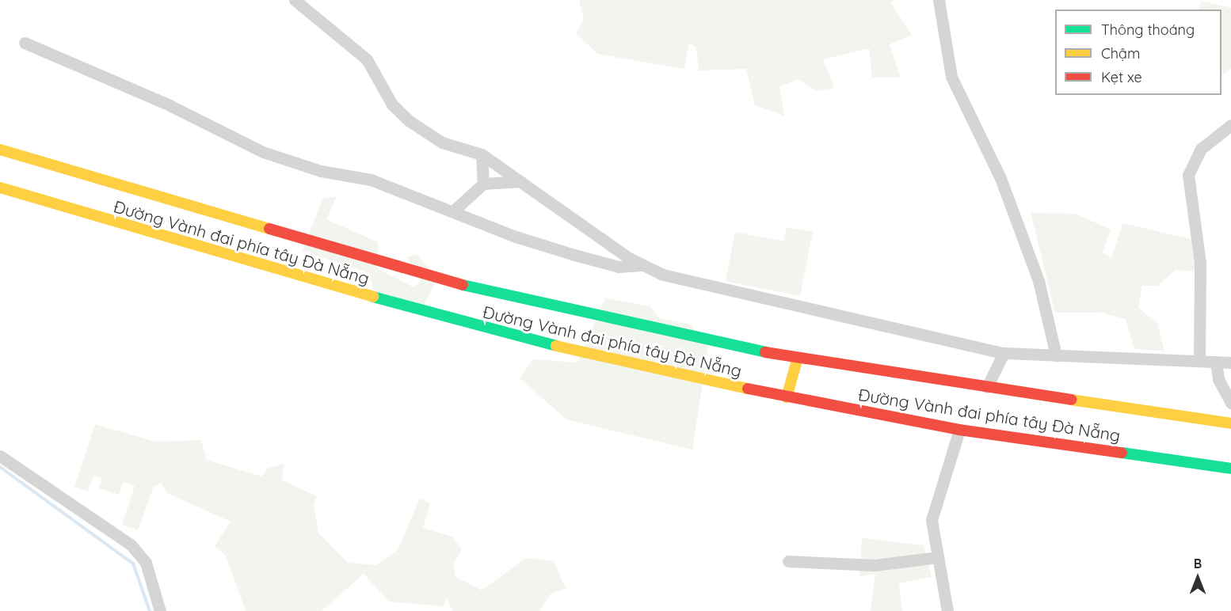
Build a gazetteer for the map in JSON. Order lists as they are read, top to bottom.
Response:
{
  "streets": {
    "main road": ["Đường Vành đai phía tây Đà Nẵng"]
  },
  "legend": ["Thông thoáng", "Chậm", "Kẹt xe"],
  "north": "top"
}
